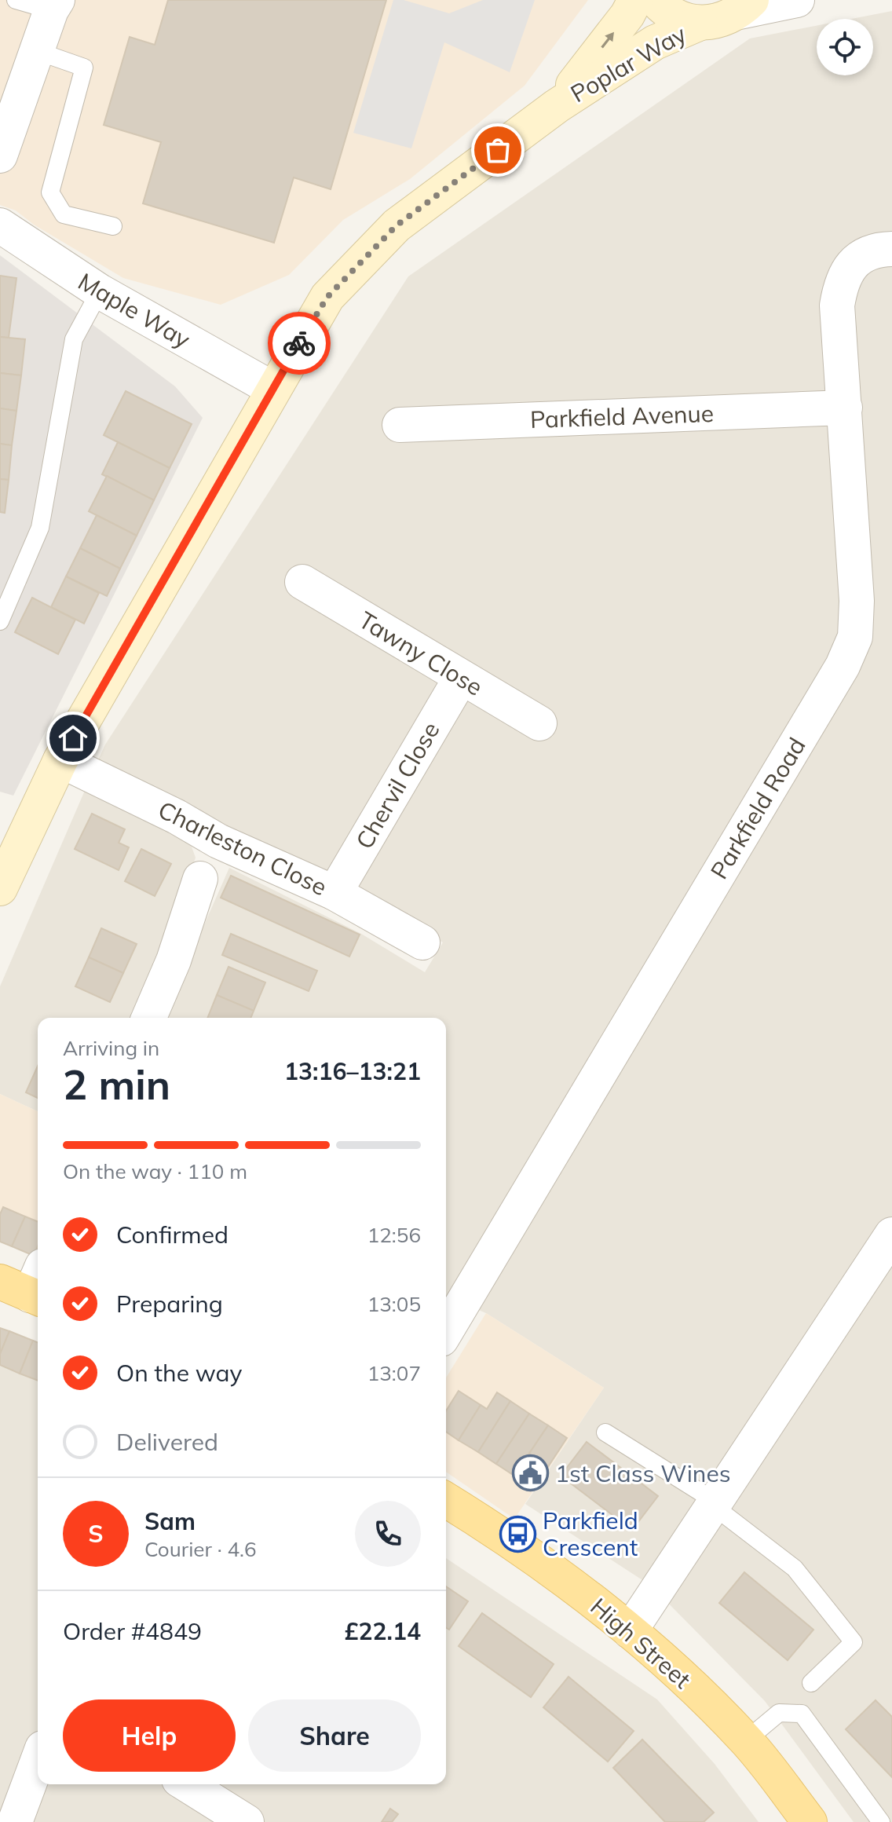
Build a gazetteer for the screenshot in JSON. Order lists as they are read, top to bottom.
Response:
{
  "streets": {
    "main road": ["High Street"],
    "street": [
      "Poplar Way",
      "Maple Way",
      "Parkfield Avenue",
      "Tawny Close",
      "Chervil Close",
      "Parkfield Road",
      "Charleston Close"
    ]
  },
  "crossings": [
    ["Poplar Way", "Maple Way"],
    ["Poplar Way", "Charleston Close"],
    ["Parkfield Avenue", "Parkfield Road"],
    ["Tawny Close", "Chervil Close"],
    ["Chervil Close", "Charleston Close"]
  ],
  "places": {
    "public building": ["1st Class Wines"],
    "bus stop": ["Parkfield Crescent"]
  },
  "page": {
    "heading": ["2 min", "Arriving in", "13:16–13:21"],
    "panel": [
      "Sam",
      "Courier · 4.6",
      "Order #4849",
      "£22.14"
    ],
    "bar": "On the way · 110 m",
    "list": [
      ["Confirmed", "12:56"],
      ["Preparing", "13:05"],
      ["On the way", "13:07"],
      "Delivered"
    ],
    "round": "S",
    "buttons": ["Help", "Share"]
  }
}
